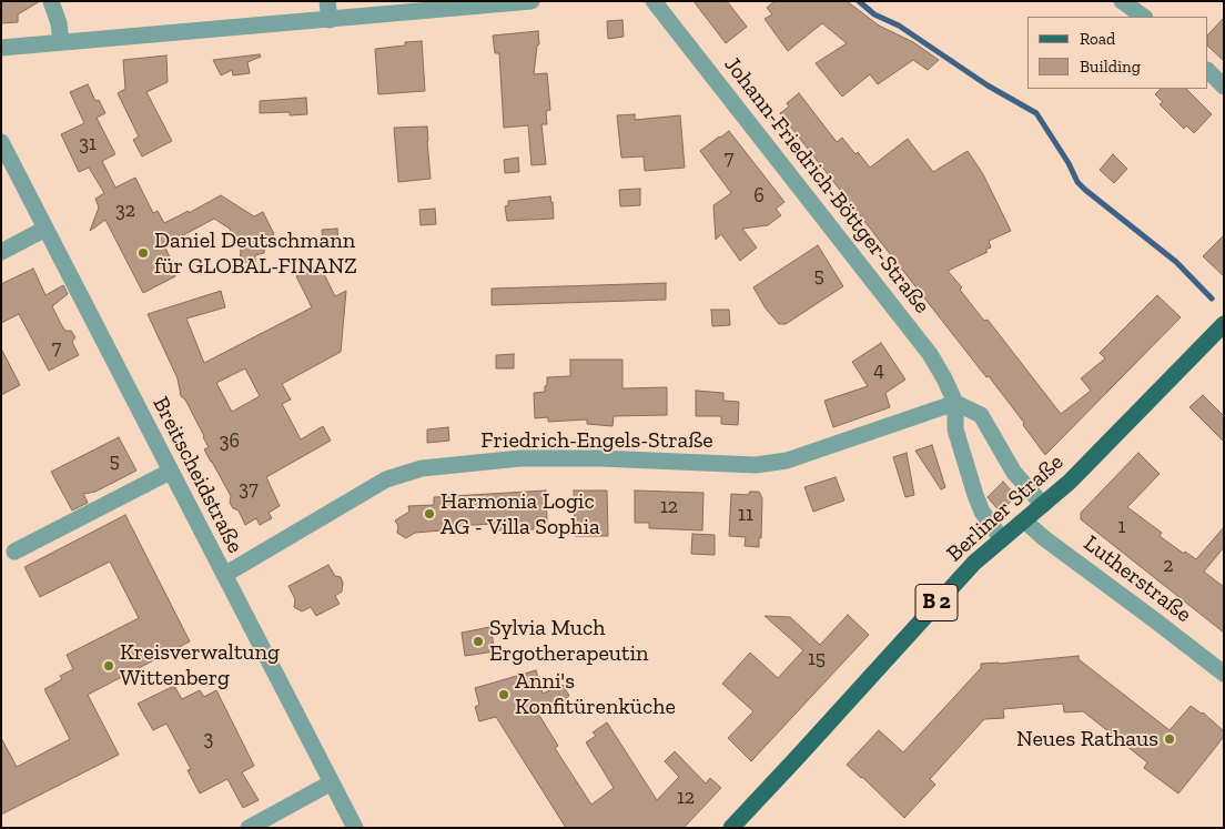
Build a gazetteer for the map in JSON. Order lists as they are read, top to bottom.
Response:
{
  "streets": {
    "main road": ["Berliner Straße", "B 2"],
    "street": [
      "Johann-Friedrich-Böttger-Straße",
      "Friedrich-Engels-Straße",
      "Breitscheidstraße",
      "Lutherstraße"
    ]
  },
  "crossings": [
    ["Johann-Friedrich-Böttger-Straße", "Friedrich-Engels-Straße"],
    ["Johann-Friedrich-Böttger-Straße", "Berliner Straße"],
    ["Friedrich-Engels-Straße", "Breitscheidstraße"],
    ["Berliner Straße", "Lutherstraße"]
  ],
  "places": [
    "Daniel Deutschmann für GLOBAL-FINANZ",
    "Harmonia Logic AG - Villa Sophia",
    "Sylvia Much Ergotherapeutin",
    "Kreisverwaltung Wittenberg",
    "Anni's Konfitürenküche",
    "Neues Rathaus"
  ],
  "house_numbers": [
    "31",
    "7",
    "6",
    "32",
    "5",
    "7",
    "4",
    "36",
    "5",
    "37",
    "12",
    "11",
    "1",
    "2",
    "15",
    "3",
    "12"
  ],
  "legend": ["Road", "Building"]
}
